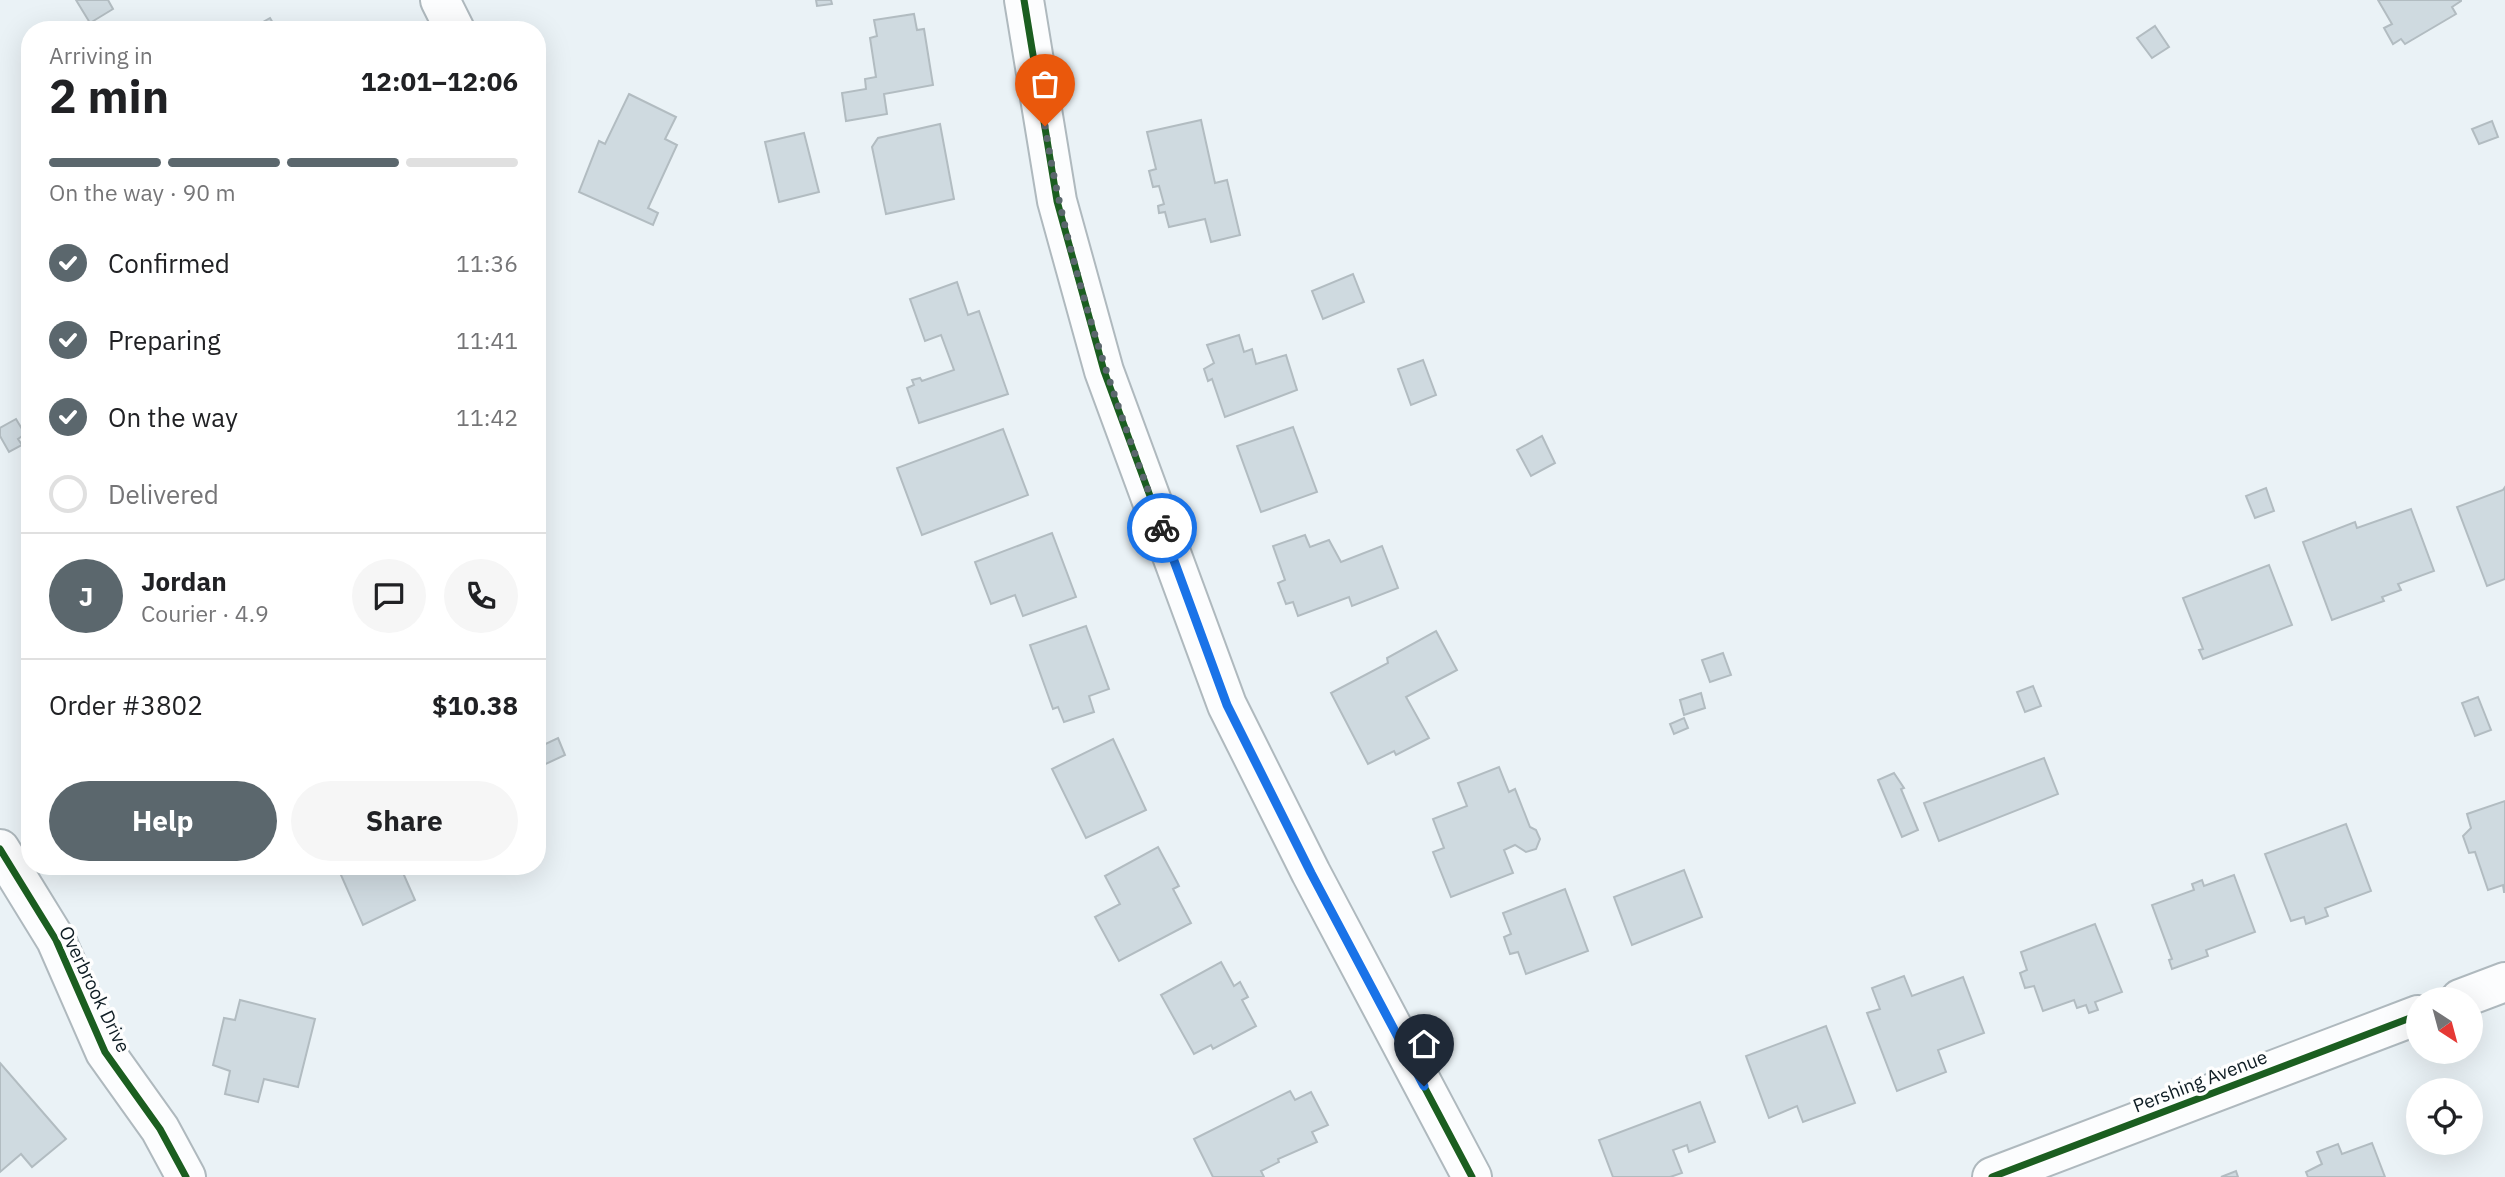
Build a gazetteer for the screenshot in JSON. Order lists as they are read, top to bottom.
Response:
{
  "streets": {
    "street": ["Overbrook Drive", "Pershing Avenue"]
  },
  "north": "bottom right",
  "page": {
    "heading": ["2 min", "Arriving in", "12:01–12:06"],
    "panel": [
      "Jordan",
      "Courier · 4.9",
      "Order #3802",
      "$10.38"
    ],
    "bar": "On the way · 90 m",
    "list": [
      ["Confirmed", "11:36"],
      ["Preparing", "11:41"],
      ["On the way", "11:42"],
      "Delivered"
    ],
    "round": "J",
    "buttons": ["Help", "Share"]
  }
}
